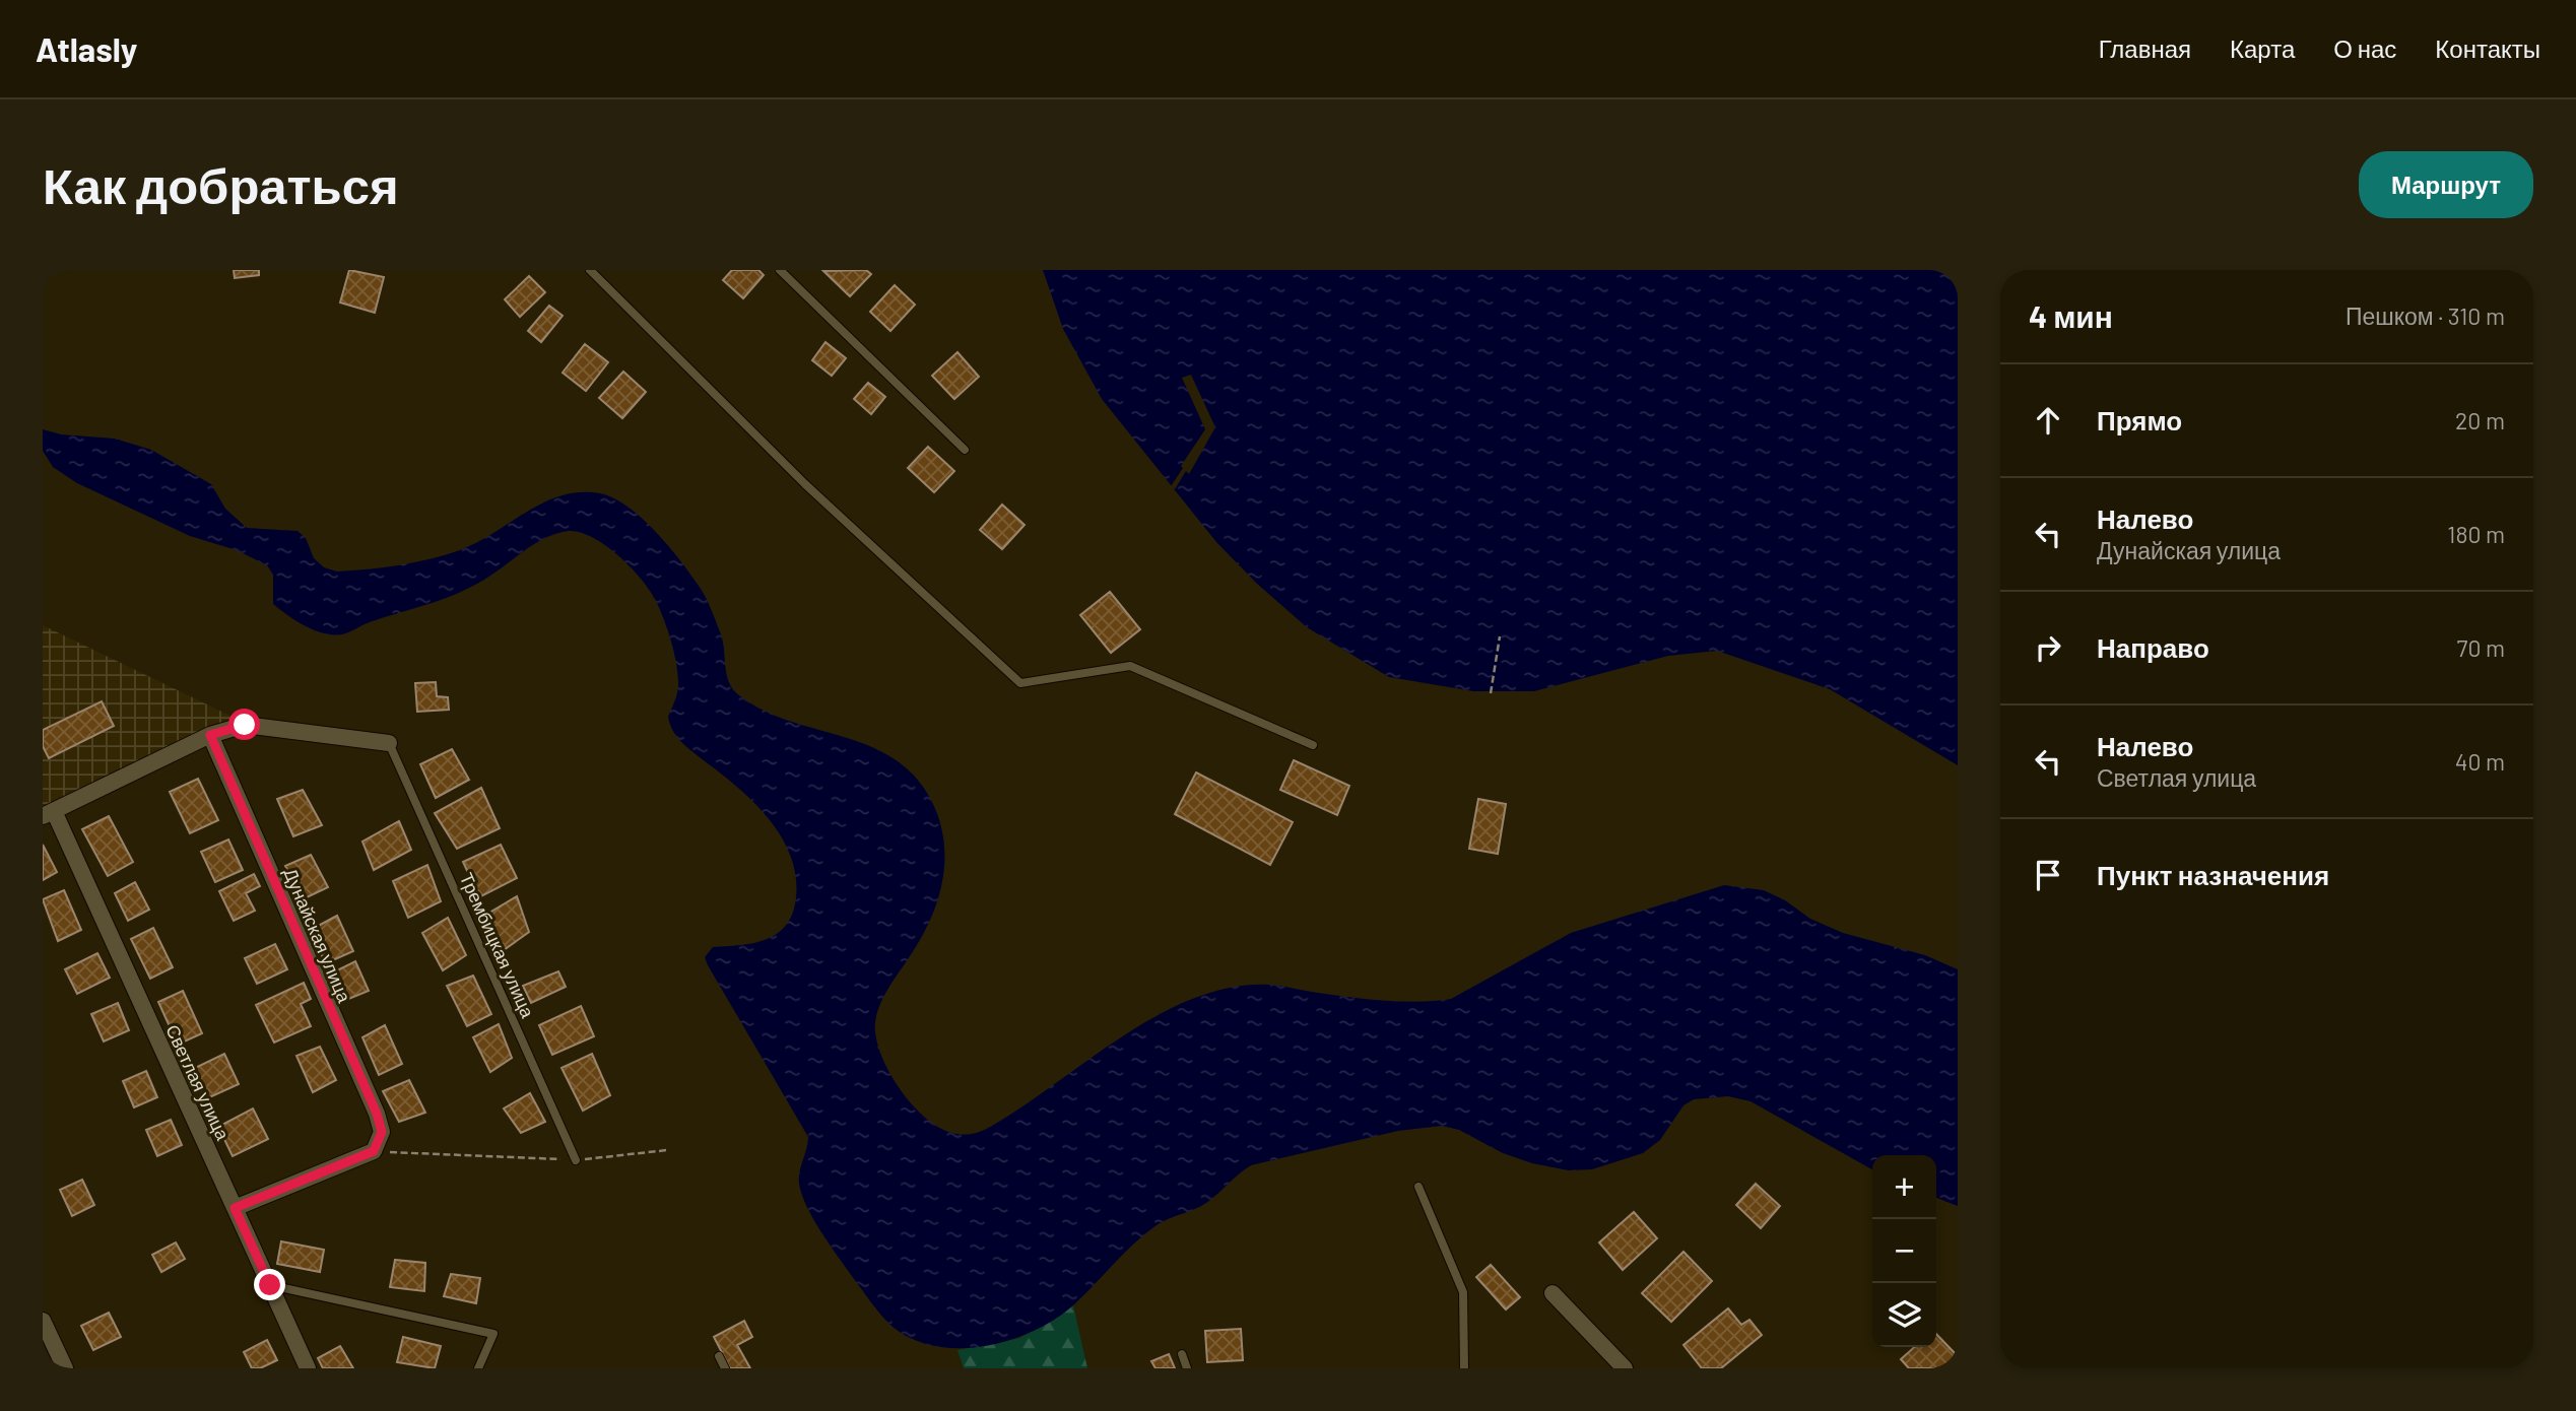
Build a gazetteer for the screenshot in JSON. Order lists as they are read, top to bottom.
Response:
{
  "streets": {
    "street": ["Дунайская улица", "Светлая улица"],
    "lane": ["Трембицкая улица"]
  },
  "page": {
    "header": "Atlasly",
    "nav": [
      "Главная",
      "Карта",
      "О нас",
      "Контакты"
    ],
    "buttons": "Маршрут",
    "title": "Как добраться",
    "heading": ["4 мин", "Пешком · 310 m"],
    "list": [
      ["Прямо", "20 m"],
      ["Налево", "Дунайская улица", "180 m"],
      ["Направо", "70 m"],
      ["Налево", "Светлая улица", "40 m"],
      "Пункт назначения"
    ],
    "map_buttons": ["+", "−"]
  }
}
